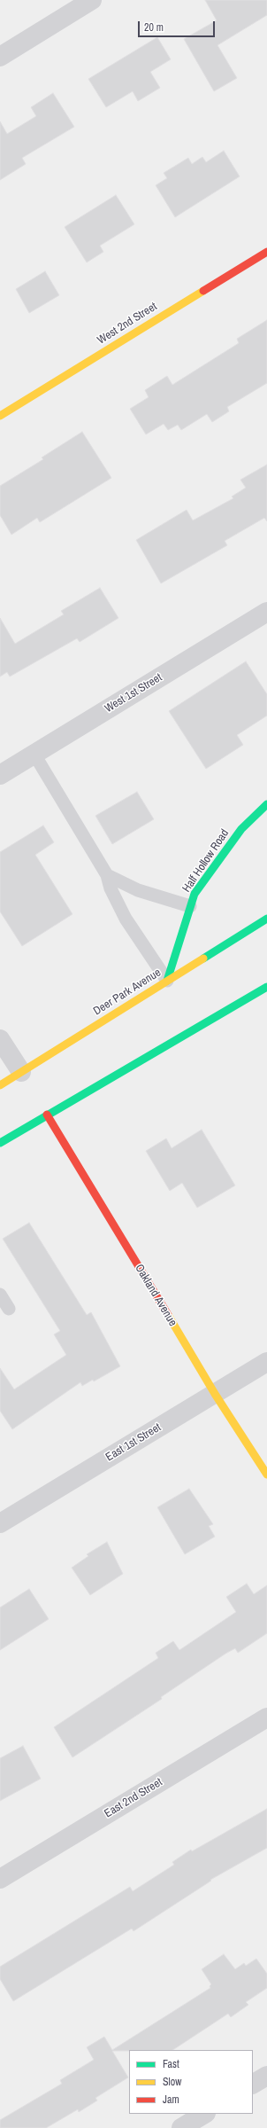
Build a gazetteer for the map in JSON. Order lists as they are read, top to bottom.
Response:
{
  "streets": {
    "street": [
      "West 2nd Street",
      "West 1st Street",
      "Half Hollow Road",
      "Deer Park Avenue",
      "Oakland Avenue",
      "East 1st Street",
      "East 2nd Street"
    ]
  },
  "crossings": [
    ["Half Hollow Road", "Deer Park Avenue"],
    ["Oakland Avenue", "East 1st Street"]
  ],
  "legend": ["Fast", "Slow", "Jam"],
  "scale_bar": "20 m"
}
